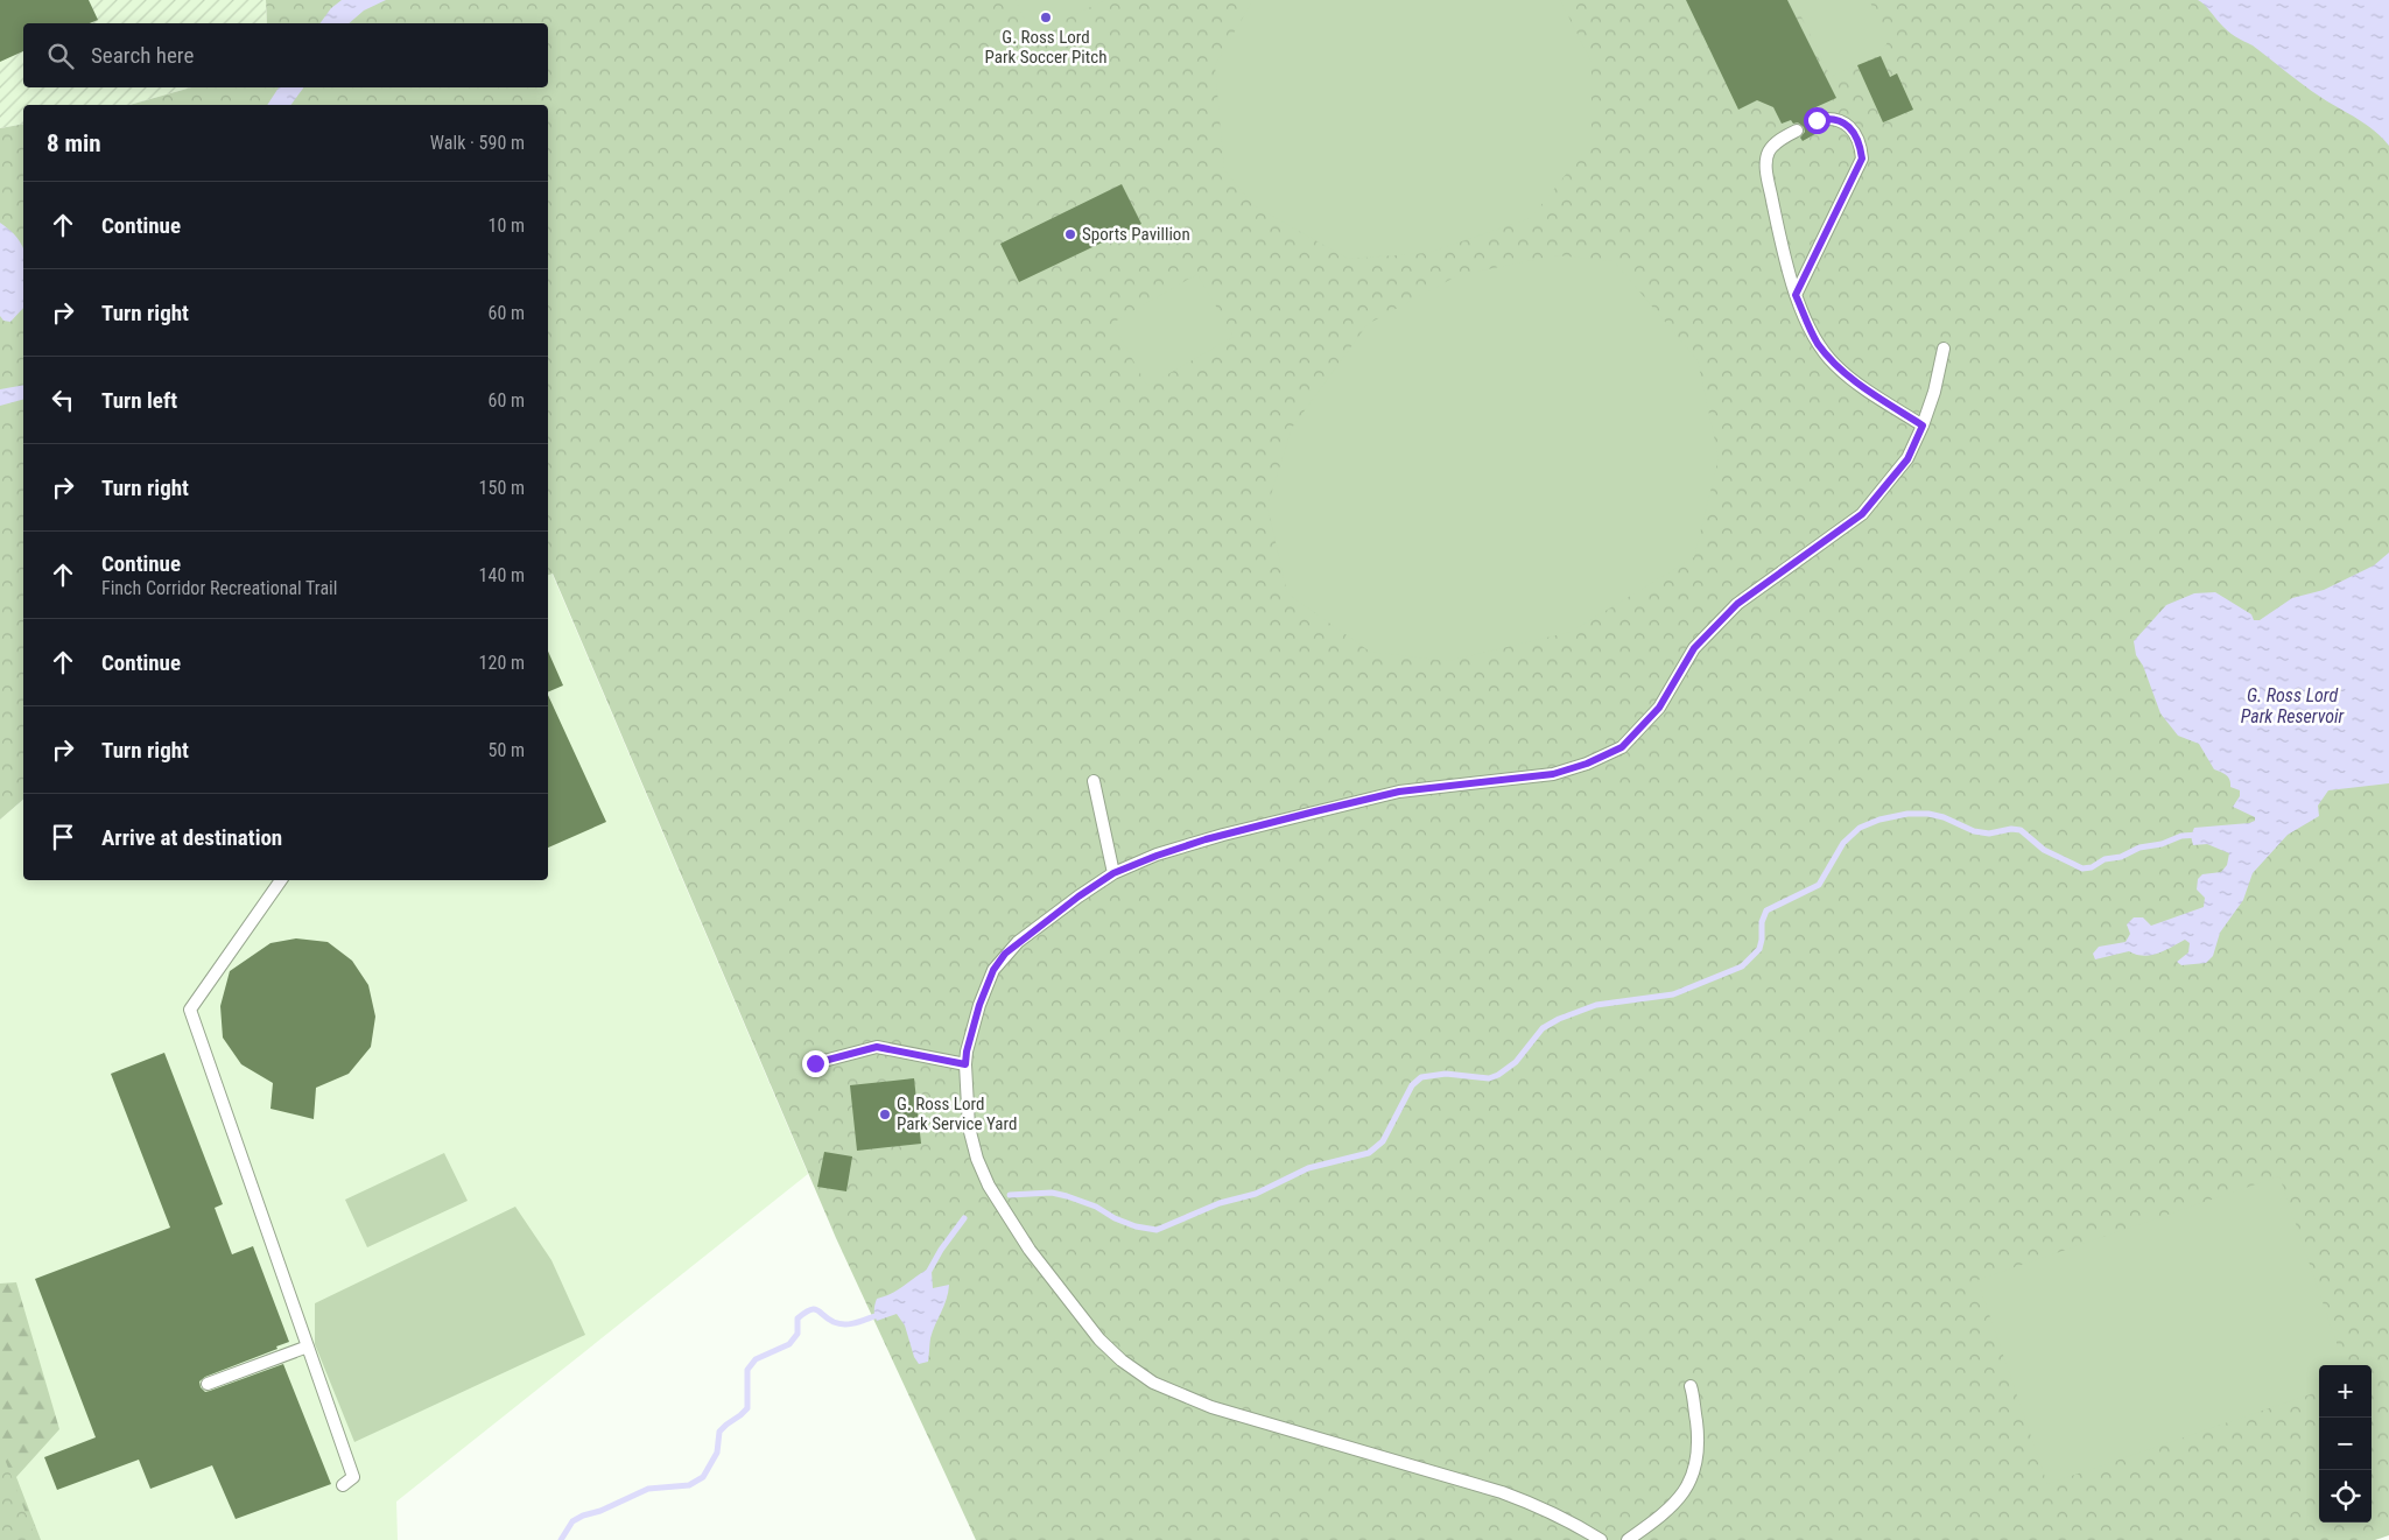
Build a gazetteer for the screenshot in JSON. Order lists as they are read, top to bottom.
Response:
{
  "water": ["G. Ross Lord Park Reservoir"],
  "places": ["G. Ross Lord Park Soccer Pitch", "Sports Pavillion", "G. Ross Lord Park Service Yard"],
  "page": {
    "search": "Search here",
    "heading": ["8 min", "Walk · 590 m"],
    "list": [
      ["Continue", "10 m"],
      ["Turn right", "60 m"],
      ["Turn left", "60 m"],
      ["Turn right", "150 m"],
      ["Continue", "Finch Corridor Recreational Trail", "140 m"],
      ["Continue", "120 m"],
      ["Turn right", "50 m"],
      "Arrive at destination"
    ],
    "map_buttons": ["+", "−"]
  }
}
